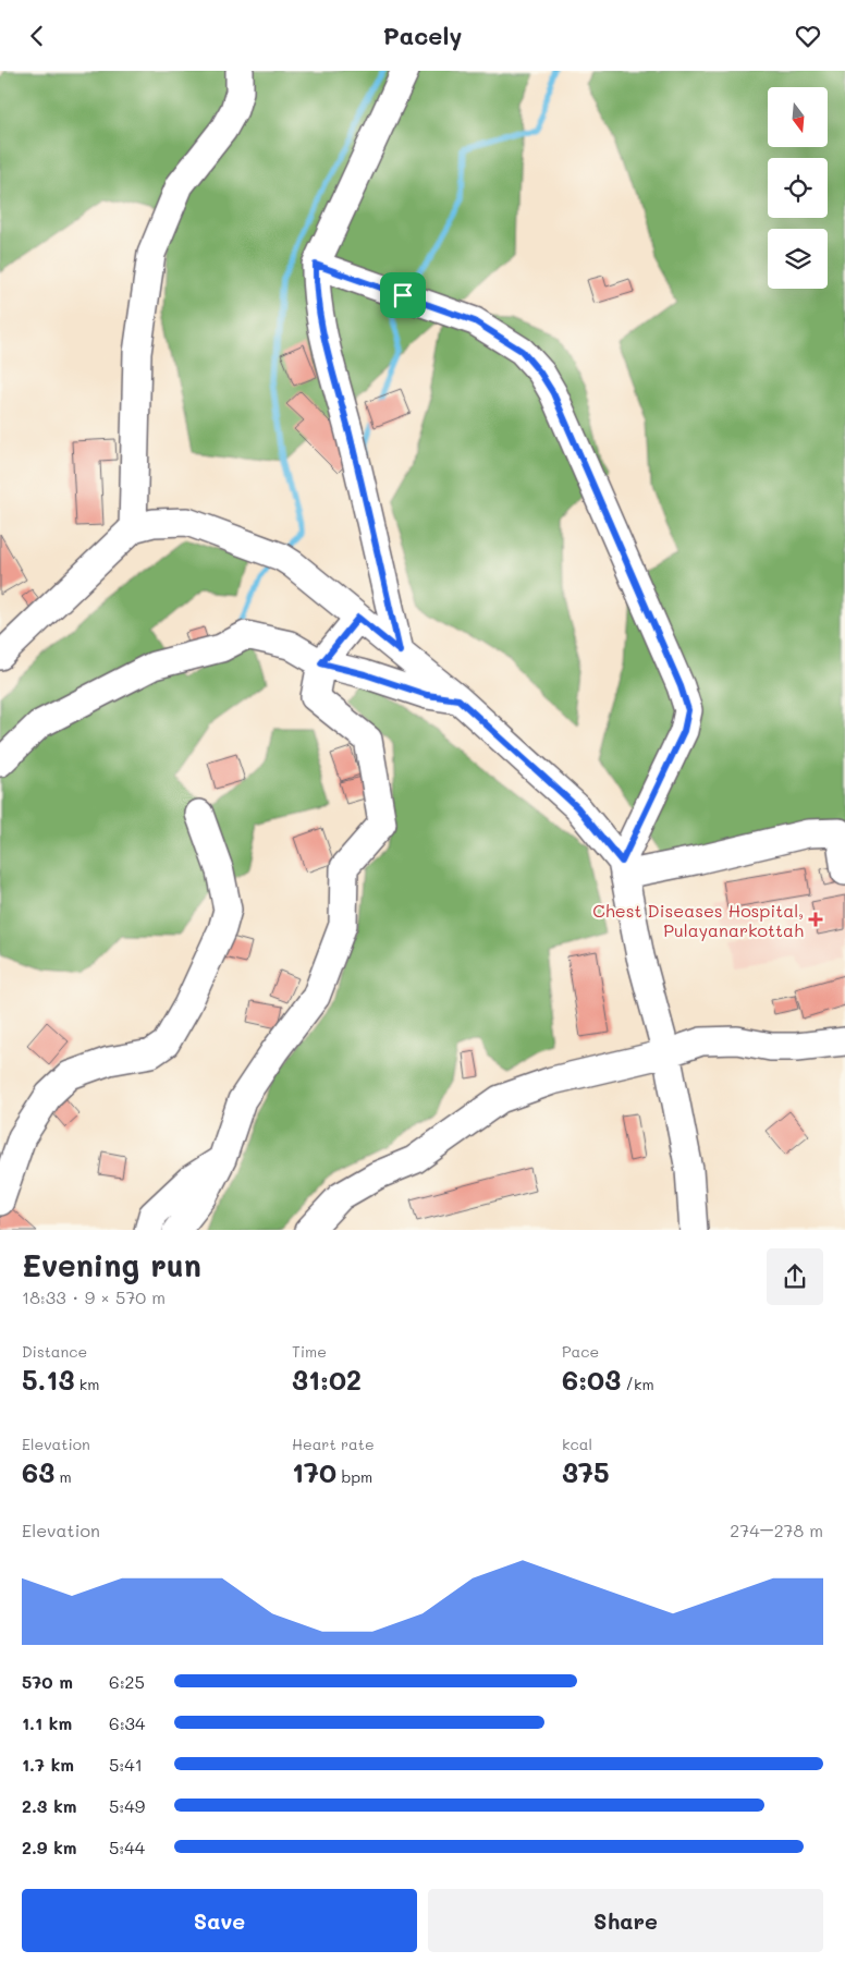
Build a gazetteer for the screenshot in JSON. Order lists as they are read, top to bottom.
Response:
{
  "places": {
    "health": ["Chest Diseases Hospital, Pulayanarkottah"]
  },
  "north": "bottom",
  "page": {
    "header": "Pacely",
    "heading": ["Evening run", "18:33 · 9 × 570 m"],
    "stats": [
      ["Distance", "5.13 km"],
      ["Time", "31:02"],
      ["Pace", "6:03 /km"],
      ["Elevation", "63 m"],
      ["Heart rate", "170 bpm"],
      ["kcal", "375"]
    ],
    "chart": ["Elevation", "274–278 m"],
    "list": [
      {
        "name": "570 m",
        "note": "6:25"
      },
      {
        "name": "1.1 km",
        "note": "6:34"
      },
      {
        "name": "1.7 km",
        "note": "5:41"
      },
      {
        "name": "2.3 km",
        "note": "5:49"
      },
      {
        "name": "2.9 km",
        "note": "5:44"
      }
    ],
    "buttons": ["Save", "Share"]
  }
}
